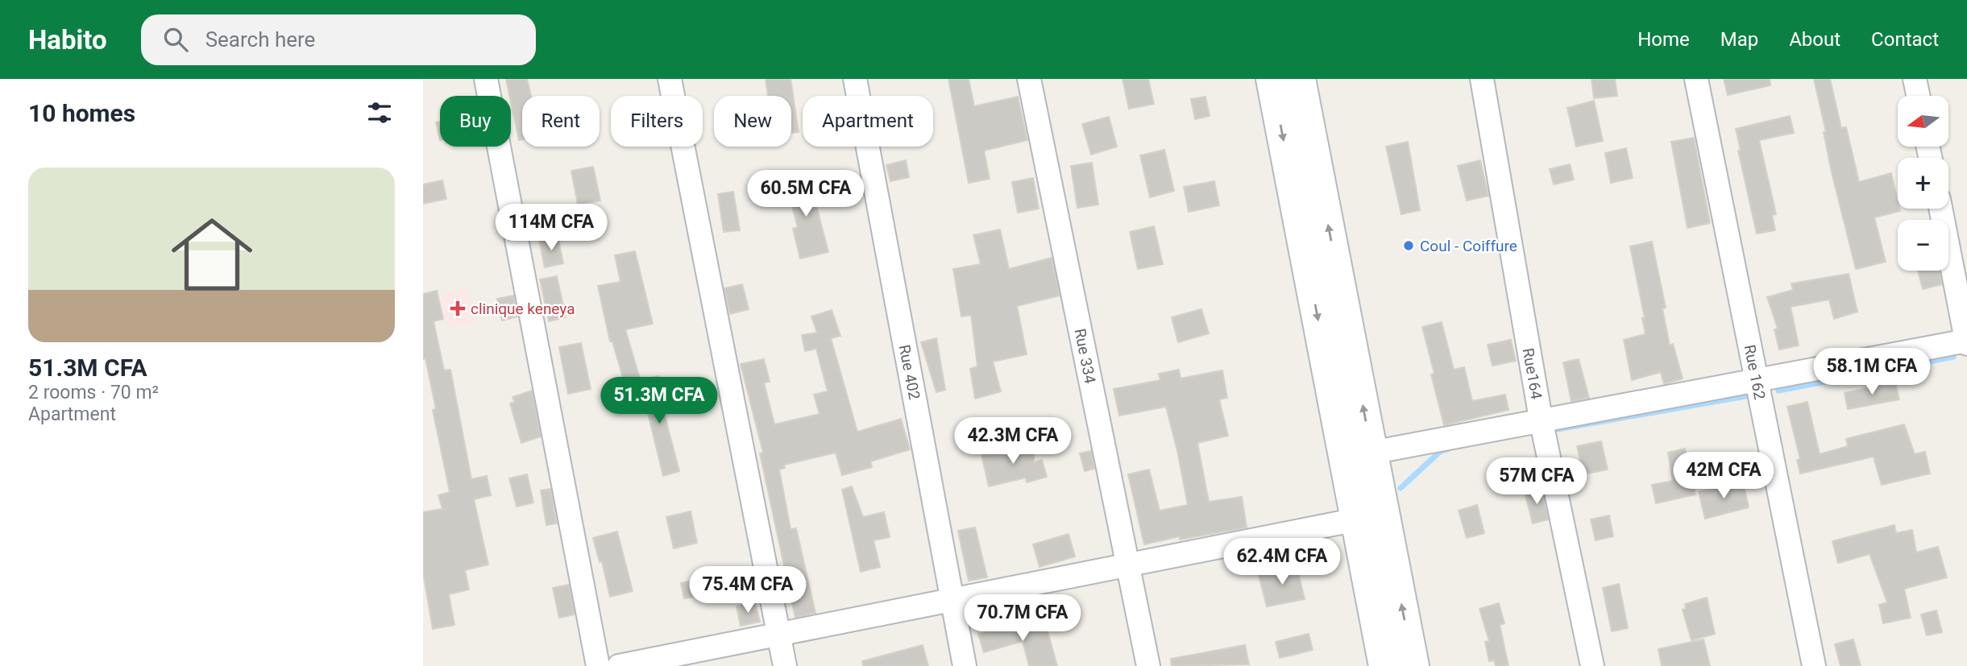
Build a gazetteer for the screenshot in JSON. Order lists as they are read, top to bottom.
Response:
{
  "streets": {
    "street": [
      "Rue 334",
      "Rue 402",
      "Rue 162",
      "Rue164"
    ]
  },
  "places": {
    "other": ["Coul - Coiffure"],
    "health": ["clinique keneya"]
  },
  "north": "left",
  "page": {
    "header": "Habito",
    "search": "Search here",
    "nav": [
      "Home",
      "Map",
      "About",
      "Contact"
    ],
    "heading": "10 homes",
    "map_buttons": ["+", "−"],
    "chip": [
      "Buy",
      "Rent",
      "Filters",
      "New",
      "Apartment"
    ],
    "list": [
      {
        "name": "51.3M CFA",
        "note": "2 rooms · 70 m² · Apartment"
      }
    ],
    "price": [
      "60.5M CFA",
      "114M CFA",
      "58.1M CFA",
      "51.3M CFA",
      "42.3M CFA",
      "42M CFA",
      "57M CFA",
      "62.4M CFA",
      "75.4M CFA",
      "70.7M CFA"
    ]
  }
}
